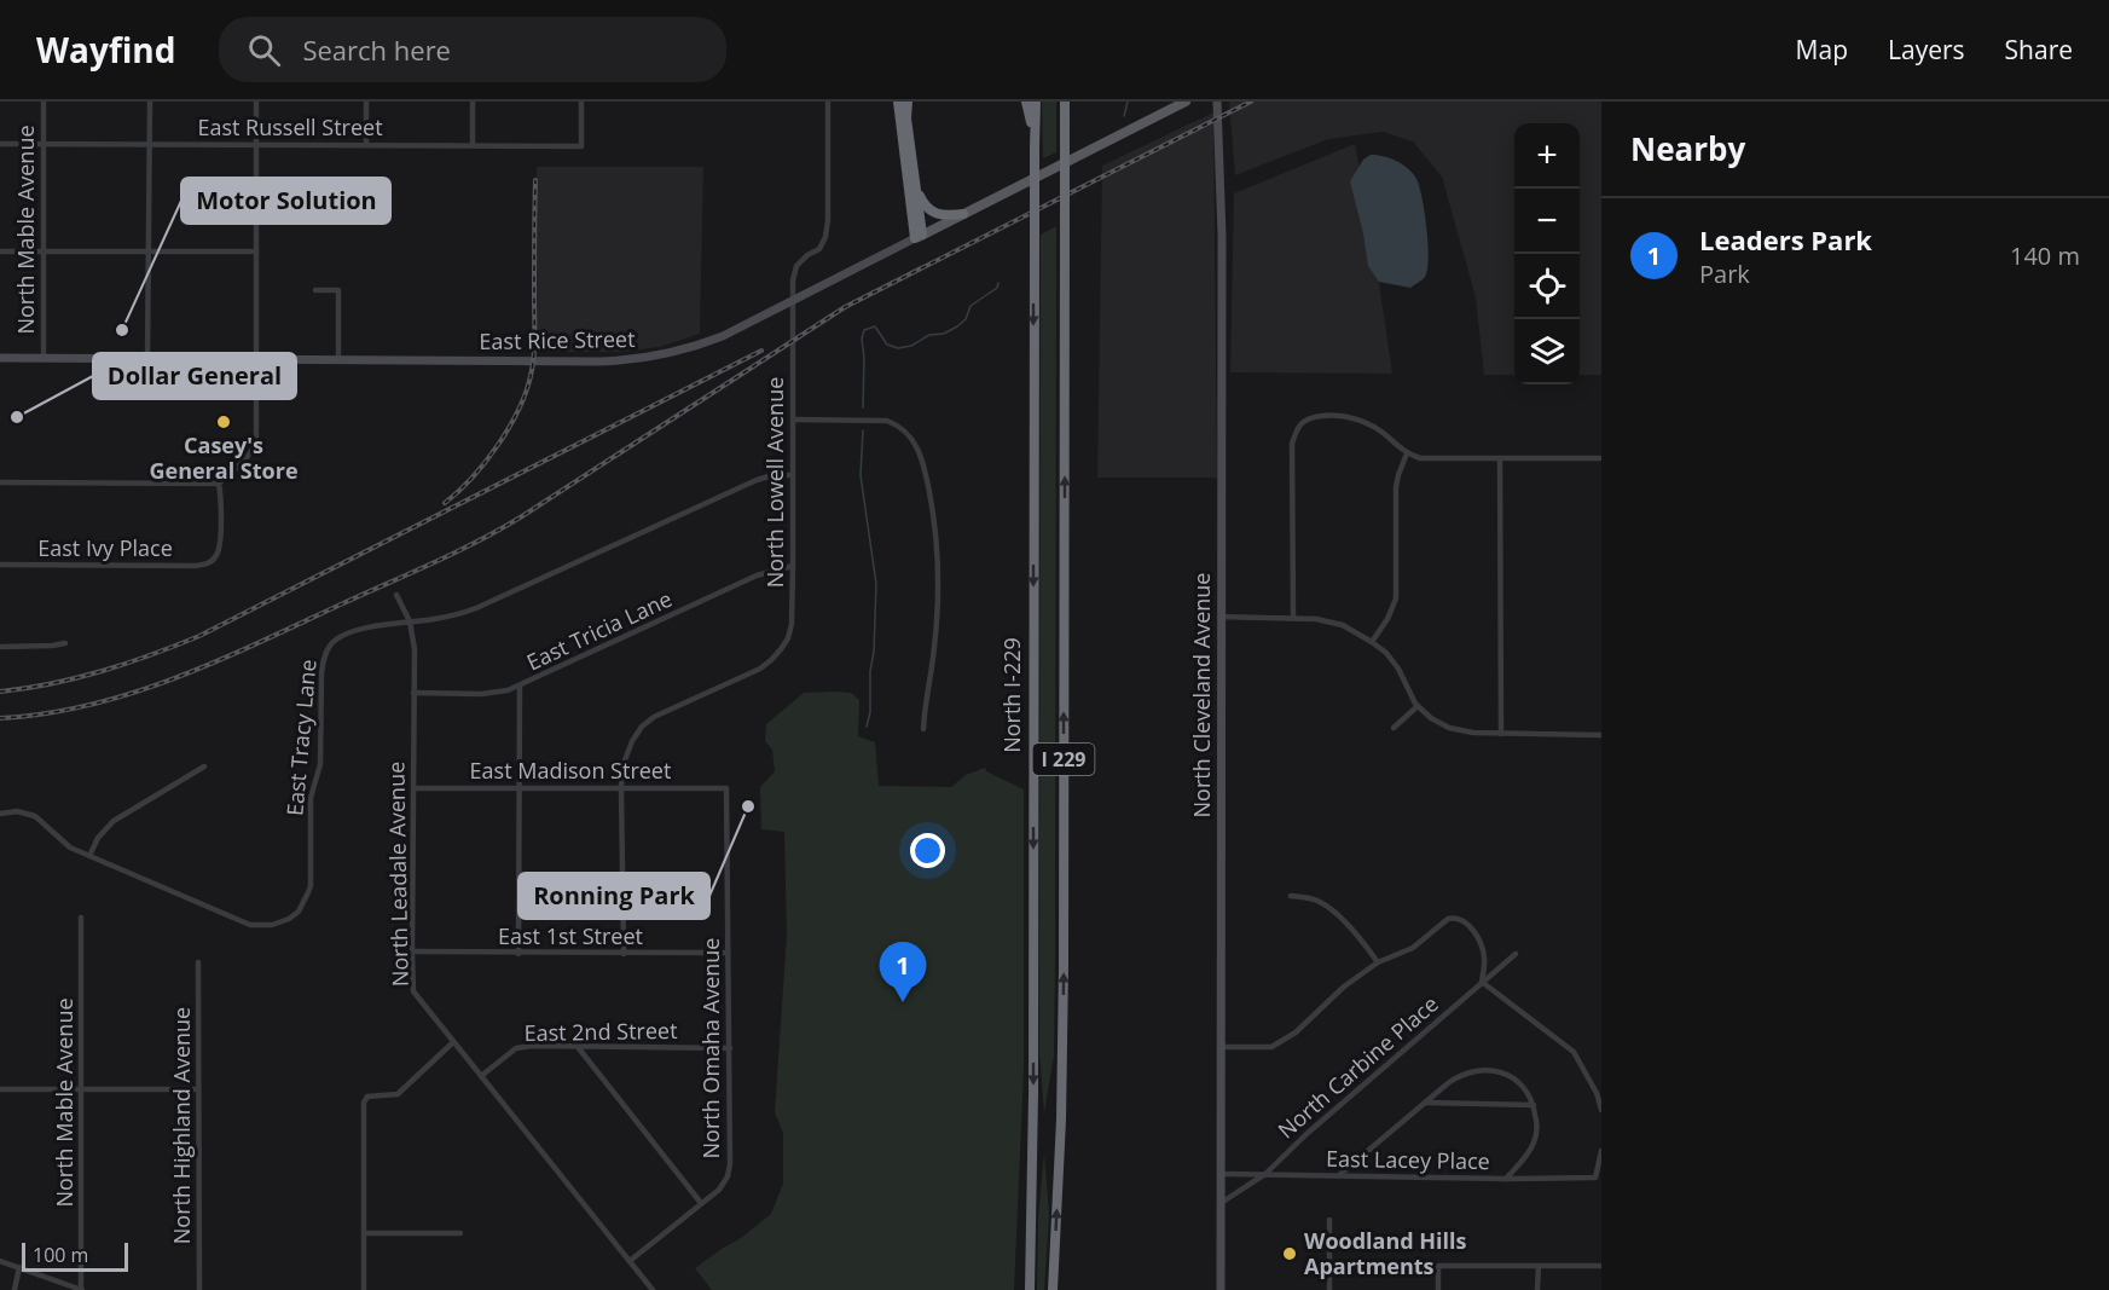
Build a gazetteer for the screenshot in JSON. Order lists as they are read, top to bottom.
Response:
{
  "streets": {
    "highway": ["North I-229", "I 229"],
    "main road": ["East Rice Street"],
    "street": [
      "East Russell Street",
      "North Mable Avenue",
      "North Lowell Avenue",
      "East Ivy Place",
      "East Tricia Lane",
      "North Cleveland Avenue",
      "East Tracy Lane",
      "East Madison Street",
      "North Leadale Avenue",
      "East 1st Street",
      "East 2nd Street",
      "North Omaha Avenue",
      "North Carbine Place",
      "North Highland Avenue",
      "East Lacey Place"
    ]
  },
  "crossings": [
    ["East Russell Street", "North Mable Avenue"],
    ["North Mable Avenue", "East Rice Street"],
    ["East Rice Street", "North Lowell Avenue"],
    ["North Lowell Avenue", "East Tricia Lane"],
    ["North Lowell Avenue", "East Tracy Lane"],
    ["North Lowell Avenue", "East Madison Street"],
    ["North Lowell Avenue", "East 1st Street"],
    ["East Tricia Lane", "North Leadale Avenue"],
    ["North Cleveland Avenue", "North Carbine Place"],
    ["North Cleveland Avenue", "East Lacey Place"],
    ["East Tracy Lane", "North Leadale Avenue"],
    ["East Madison Street", "North Leadale Avenue"],
    ["East Madison Street", "North Omaha Avenue"],
    ["North Leadale Avenue", "East 1st Street"],
    ["North Leadale Avenue", "East 2nd Street"],
    ["North Leadale Avenue", "North Omaha Avenue"],
    ["East 1st Street", "North Omaha Avenue"],
    ["East 2nd Street", "North Omaha Avenue"],
    ["North Carbine Place", "East Lacey Place"]
  ],
  "places": [
    "Motor Solution",
    "Dollar General",
    "Casey's General Store",
    "Ronning Park",
    "Woodland Hills Apartments"
  ],
  "scale_bar": "100 m",
  "page": {
    "header": "Wayfind",
    "search": "Search here",
    "nav": ["Map", "Layers", "Share"],
    "heading": "Nearby",
    "map_buttons": ["+", "−"],
    "list": [
      {
        "mark": "1",
        "name": "Leaders Park",
        "note": "Park",
        "value": "140 m"
      }
    ],
    "pins": "1",
    "scale": "100 m"
  }
}
